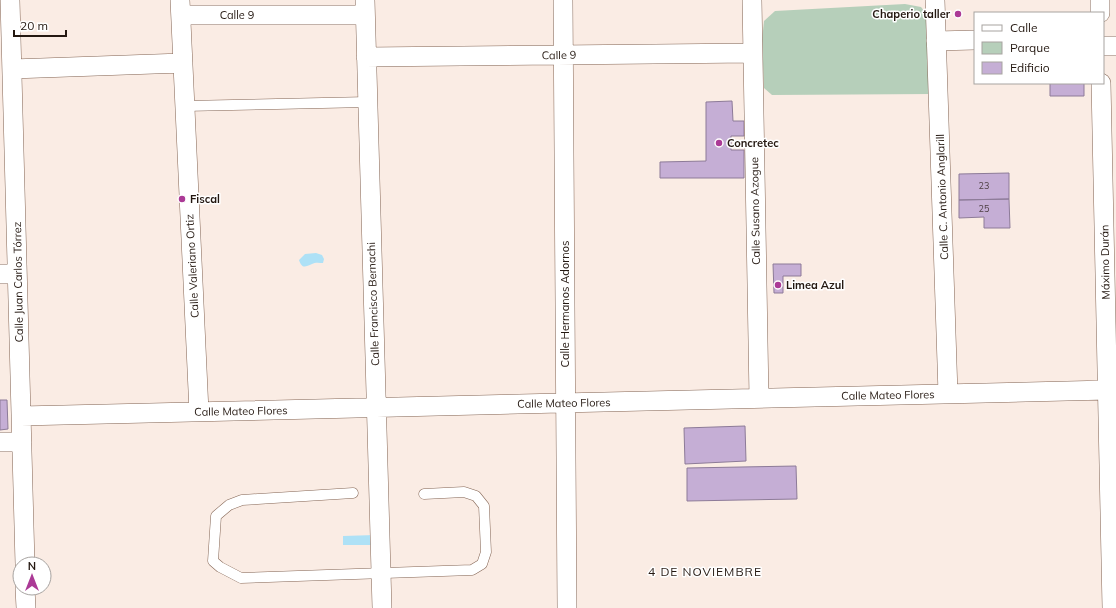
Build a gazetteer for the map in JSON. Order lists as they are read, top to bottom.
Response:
{
  "streets": {
    "street": [
      "Calle 9",
      "Calle C. Antonio Anglarill",
      "Calle Susano Azogue",
      "Máximo Durán",
      "Calle Valeriano Ortiz",
      "Calle Juan Carlos Tórrez",
      "Calle Francisco Bernachi",
      "Calle Hermanos Adornos",
      "Calle Mateo Flores"
    ]
  },
  "crossings": [
    ["Calle 9", "Calle Susano Azogue"],
    ["Calle 9", "Calle Valeriano Ortiz"],
    ["Calle 9", "Calle Francisco Bernachi"],
    ["Calle 9", "Calle Hermanos Adornos"],
    ["Calle C. Antonio Anglarill", "Calle Mateo Flores"],
    ["Calle Susano Azogue", "Calle Mateo Flores"],
    ["Máximo Durán", "Calle Mateo Flores"],
    ["Calle Valeriano Ortiz", "Calle Mateo Flores"],
    ["Calle Juan Carlos Tórrez", "Calle Mateo Flores"],
    ["Calle Francisco Bernachi", "Calle Mateo Flores"],
    ["Calle Hermanos Adornos", "Calle Mateo Flores"]
  ],
  "districts": ["4 DE NOVIEMBRE"],
  "places": [
    "Chaperio taller",
    "Concretec",
    "Fiscal",
    "Limea Azul"
  ],
  "house_numbers": ["23", "25"],
  "legend": ["Calle", "Parque", "Edificio"],
  "scale_bar": "20 m",
  "north": "top"
}
